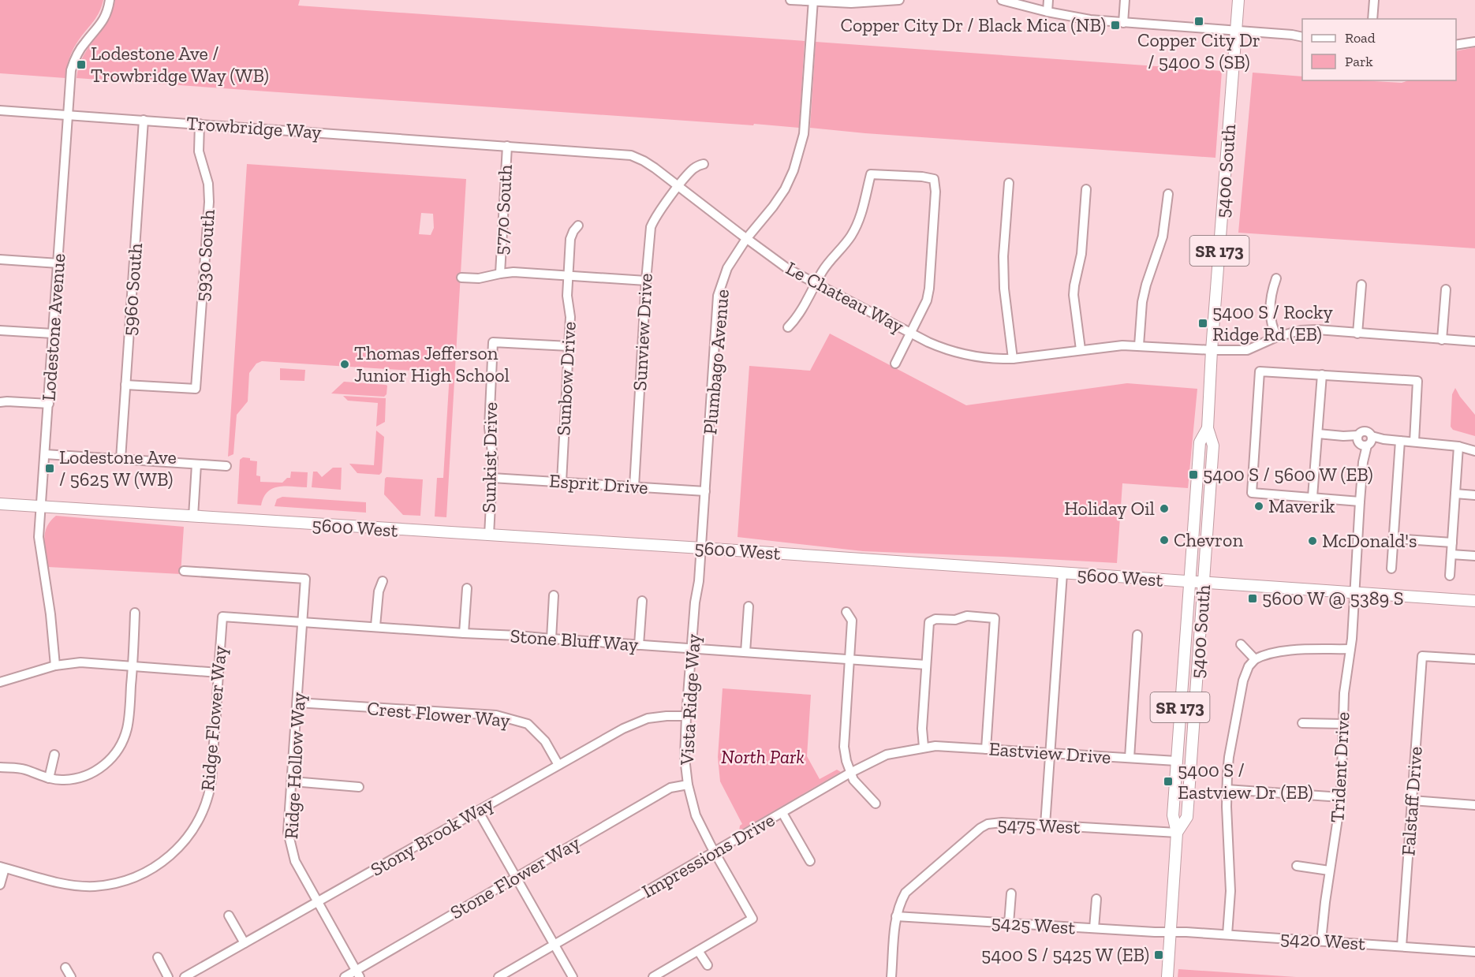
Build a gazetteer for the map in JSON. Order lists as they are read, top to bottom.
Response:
{
  "streets": {
    "main road": ["5400 South", "SR 173", "5600 West"],
    "street": [
      "Trowbridge Way",
      "5770 South",
      "5930 South",
      "5960 South",
      "Le Chateau Way",
      "Lodestone Avenue",
      "Sunview Drive",
      "Plumbago Avenue",
      "Sunbow Drive",
      "Sunkist Drive",
      "Esprit Drive",
      "Stone Bluff Way",
      "Vista Ridge Way",
      "Crest Flower Way",
      "Ridge Flower Way",
      "Eastview Drive",
      "Ridge Hollow Way",
      "Trident Drive",
      "Falstaff Drive",
      "5475 West",
      "Stony Brook Way",
      "Impressions Drive",
      "Stone Flower Way",
      "5425 West",
      "5420 West"
    ]
  },
  "crossings": [
    ["Trowbridge Way", "5770 South"],
    ["Trowbridge Way", "5930 South"],
    ["Trowbridge Way", "5960 South"],
    ["Trowbridge Way", "Le Chateau Way"],
    ["Trowbridge Way", "Lodestone Avenue"],
    ["5400 South", "Le Chateau Way"],
    ["5400 South", "5600 West"],
    ["5400 South", "Eastview Drive"],
    ["5400 South", "5475 West"],
    ["5400 South", "5425 West"],
    ["5400 South", "5420 West"],
    ["5770 South", "Le Chateau Way"],
    ["5930 South", "5960 South"],
    ["Le Chateau Way", "Sunview Drive"],
    ["Le Chateau Way", "Plumbago Avenue"],
    ["Lodestone Avenue", "5600 West"],
    ["Sunview Drive", "Esprit Drive"],
    ["Plumbago Avenue", "Esprit Drive"],
    ["Plumbago Avenue", "5600 West"],
    ["Plumbago Avenue", "Vista Ridge Way"],
    ["Sunbow Drive", "Sunkist Drive"],
    ["Sunbow Drive", "Esprit Drive"],
    ["Sunkist Drive", "Esprit Drive"],
    ["Sunkist Drive", "5600 West"],
    ["5600 West", "Vista Ridge Way"],
    ["5600 West", "Trident Drive"],
    ["Stone Bluff Way", "Vista Ridge Way"],
    ["Stone Bluff Way", "Ridge Flower Way"],
    ["Stone Bluff Way", "Ridge Hollow Way"],
    ["Vista Ridge Way", "Stony Brook Way"],
    ["Vista Ridge Way", "Impressions Drive"],
    ["Vista Ridge Way", "Stone Flower Way"],
    ["Crest Flower Way", "Ridge Hollow Way"],
    ["Crest Flower Way", "Stony Brook Way"],
    ["Eastview Drive", "Impressions Drive"],
    ["Ridge Hollow Way", "Stony Brook Way"],
    ["Ridge Hollow Way", "Stone Flower Way"],
    ["Trident Drive", "5420 West"],
    ["Falstaff Drive", "5420 West"],
    ["5475 West", "5425 West"],
    ["5425 West", "5420 West"]
  ],
  "parks": ["North Park"],
  "places": {
    "transit": [
      "Copper City Dr / 5400 S (SB)",
      "Copper City Dr / Black Mica (NB)",
      "Lodestone Ave / Trowbridge Way (WB)",
      "5400 S / Rocky Ridge Rd (EB)",
      "Lodestone Ave / 5625 W (WB)",
      "5400 S / 5600 W (EB)",
      "5600 W @ 5389 S",
      "5400 S / Eastview Dr (EB)",
      "5400 S / 5425 W (EB)"
    ],
    "other": [
      "Thomas Jefferson Junior High School",
      "Maverik",
      "Holiday Oil",
      "Chevron",
      "McDonald's"
    ]
  },
  "legend": ["Road", "Park"]
}
